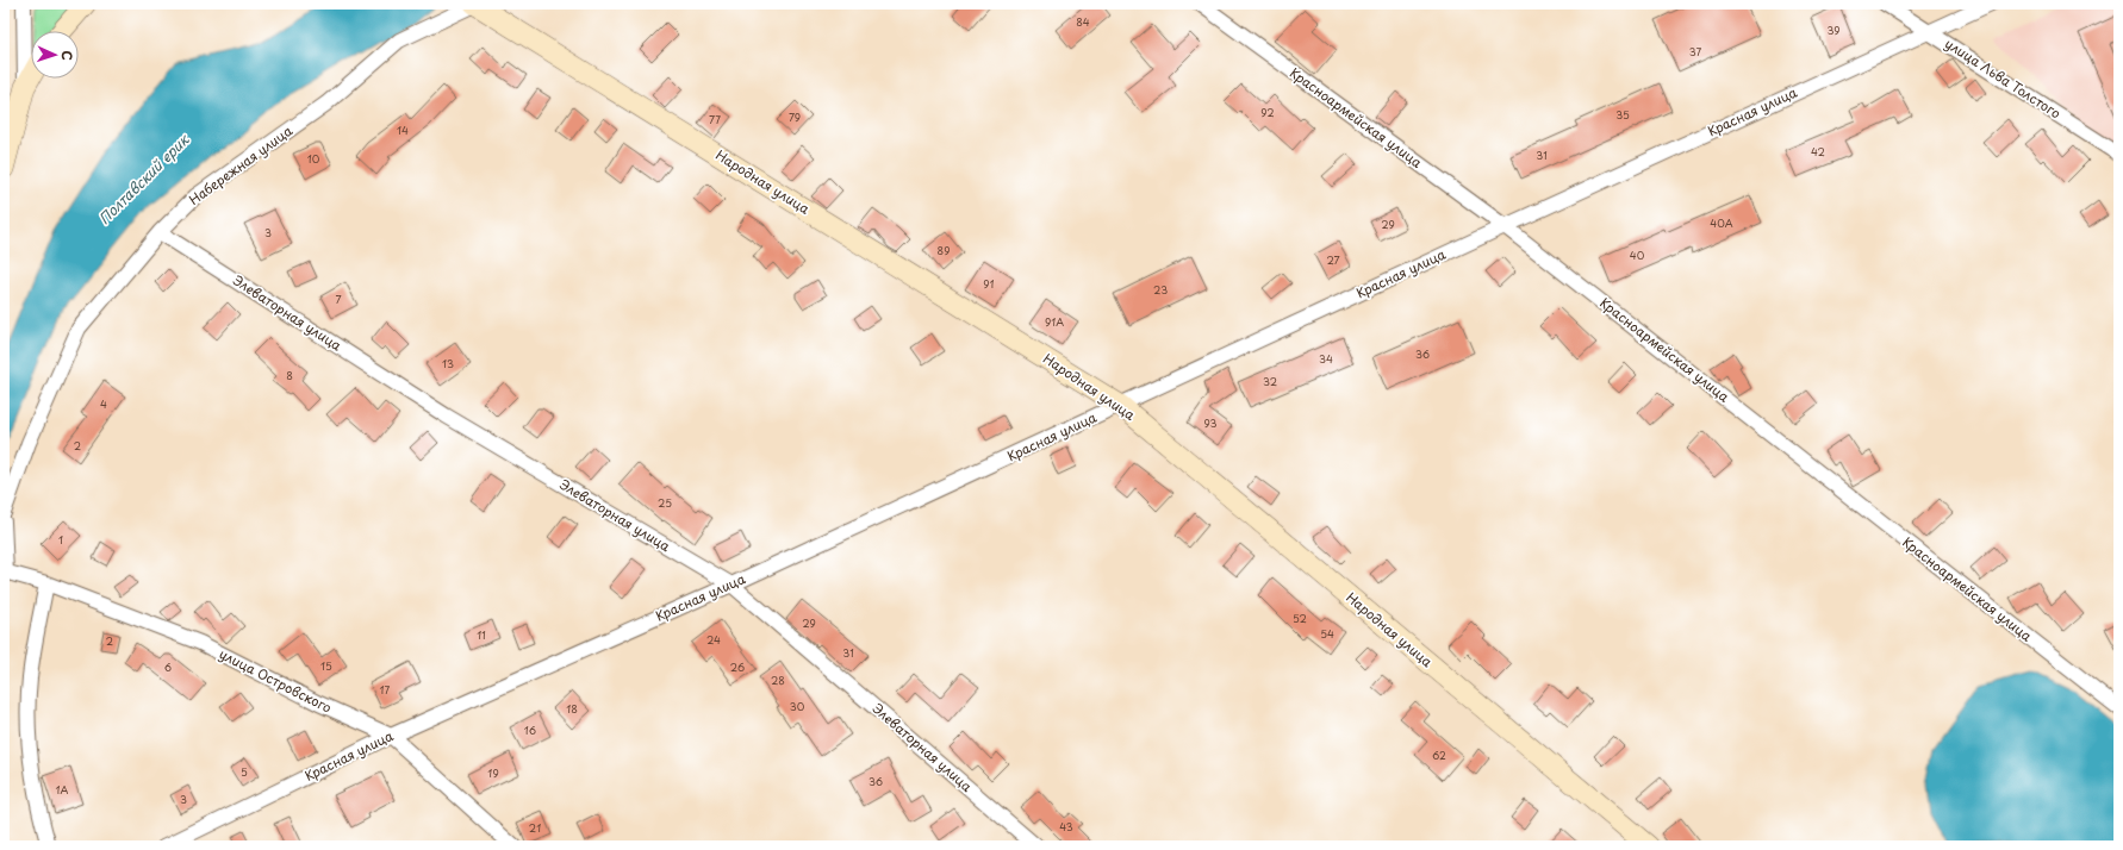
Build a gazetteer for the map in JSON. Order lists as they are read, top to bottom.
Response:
{
  "streets": {
    "main road": ["Народная улица"],
    "street": [
      "улица Льва Толстого",
      "Красная улица",
      "Красноармейская улица",
      "Набережная улица",
      "Элеваторная улица",
      "улица Островского"
    ]
  },
  "crossings": [
    ["улица Льва Толстого", "Красная улица"],
    ["Красная улица", "Красноармейская улица"],
    ["Красная улица", "Народная улица"],
    ["Красная улица", "Элеваторная улица"],
    ["Красная улица", "улица Островского"],
    ["Набережная улица", "Народная улица"],
    ["Набережная улица", "Элеваторная улица"]
  ],
  "water": ["Полтавский ерик"],
  "house_numbers": [
    "84",
    "39",
    "37",
    "92",
    "35",
    "79",
    "77",
    "14",
    "42",
    "31",
    "10",
    "40А",
    "29",
    "3",
    "89",
    "40",
    "27",
    "91",
    "23",
    "7",
    "91А",
    "36",
    "34",
    "13",
    "8",
    "32",
    "4",
    "93",
    "2",
    "25",
    "1",
    "52",
    "29",
    "54",
    "11",
    "24",
    "2",
    "31",
    "15",
    "6",
    "26",
    "28",
    "17",
    "30",
    "18",
    "16",
    "62",
    "5",
    "19",
    "36",
    "1А",
    "3",
    "43",
    "21"
  ],
  "north": "right"
}
